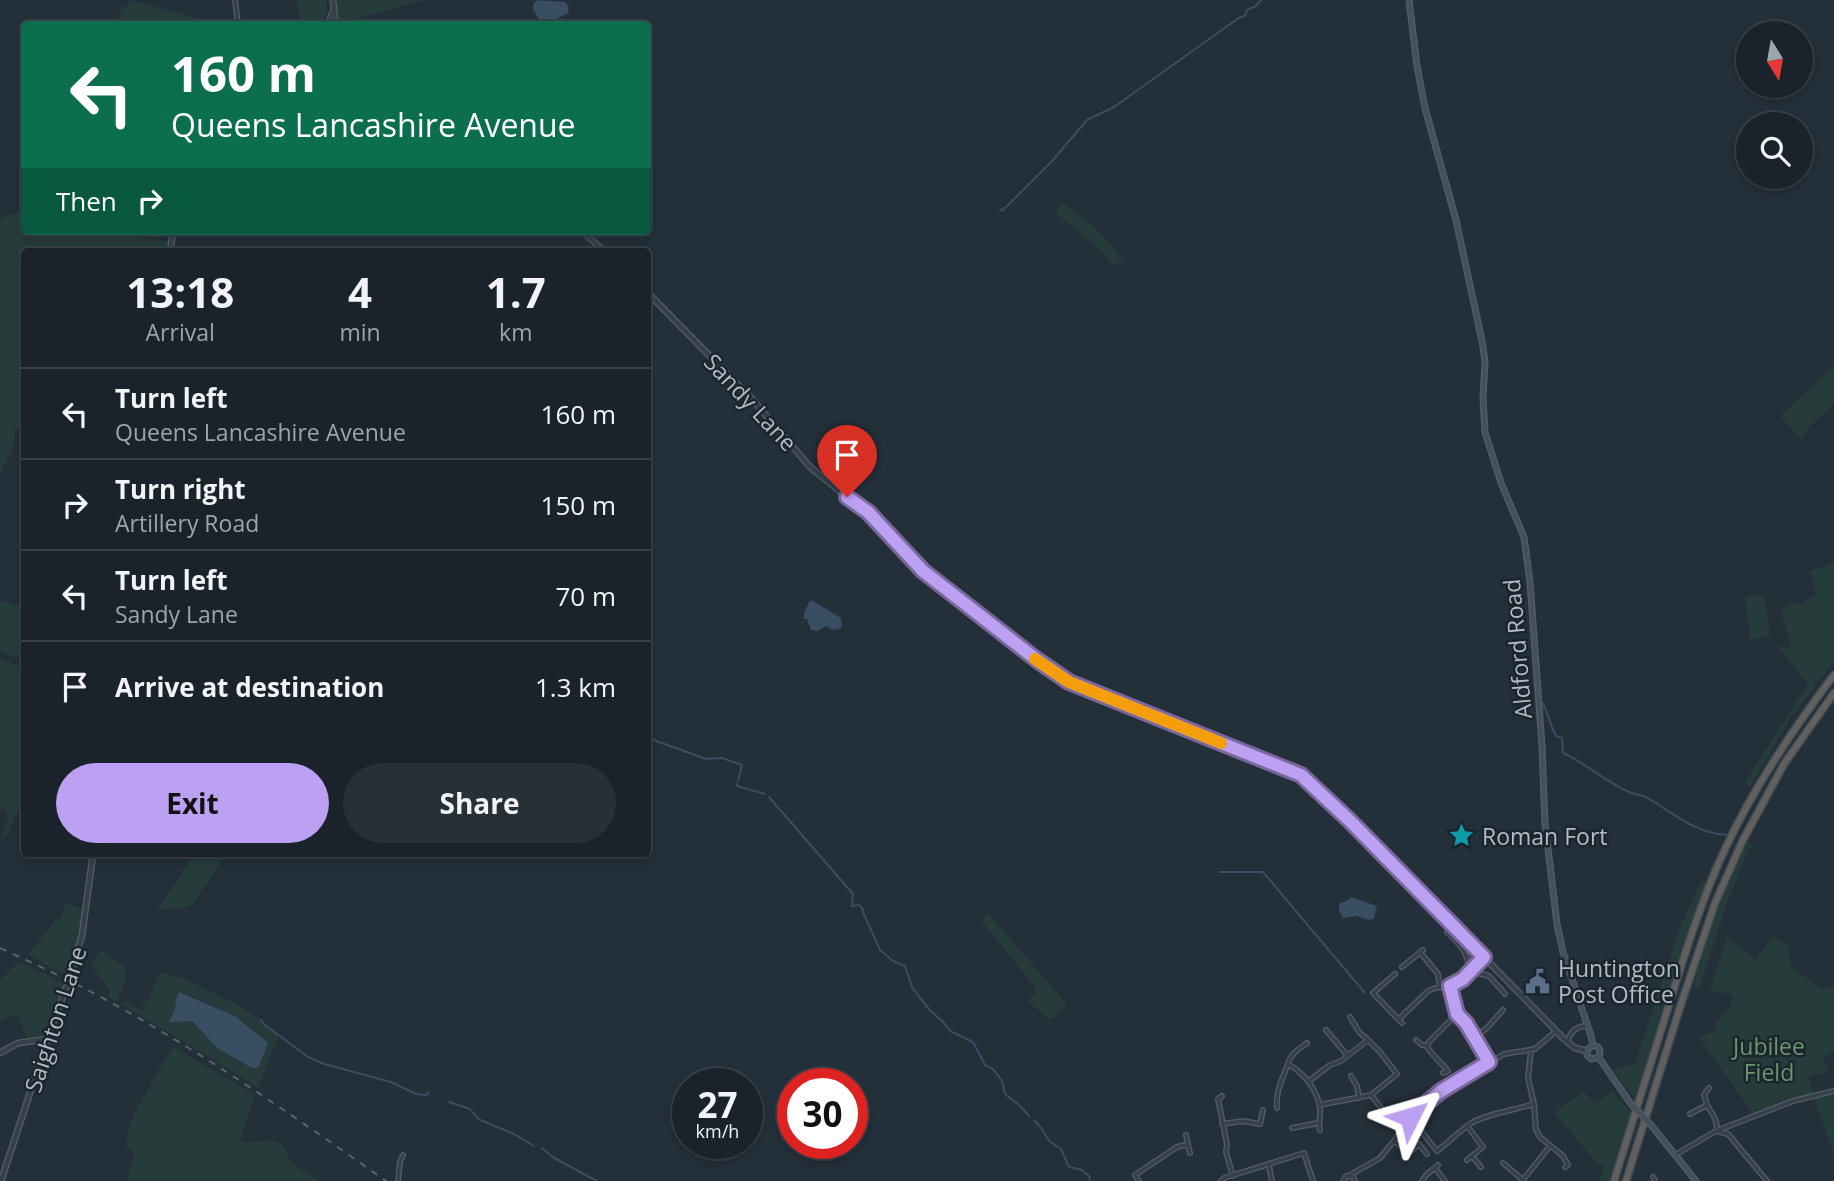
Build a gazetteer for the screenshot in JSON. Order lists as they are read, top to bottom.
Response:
{
  "streets": {
    "main road": ["Aldford Road"],
    "street": ["Sandy Lane", "Saighton Lane"]
  },
  "crossings": [
    ["Sandy Lane", "Aldford Road"]
  ],
  "parks": ["Jubilee Field"],
  "places": {
    "place": ["Roman Fort"],
    "public building": ["Huntington Post Office"]
  },
  "north": "bottom",
  "page": {
    "turn": ["160 m", "Queens Lancashire Avenue"],
    "then": "Then",
    "eta": [
      "13:18",
      "Arrival",
      "4",
      "min",
      "1.7",
      "km"
    ],
    "list": [
      {
        "name": "Turn left",
        "note": "Queens Lancashire Avenue",
        "value": "160 m"
      },
      {
        "name": "Turn right",
        "note": "Artillery Road",
        "value": "150 m"
      },
      {
        "name": "Turn left",
        "note": "Sandy Lane",
        "value": "70 m"
      },
      {
        "name": "Arrive at destination",
        "value": "1.3 km"
      }
    ],
    "buttons": ["Exit", "Share"],
    "speed": "27 km/h",
    "limit": "30"
  }
}
